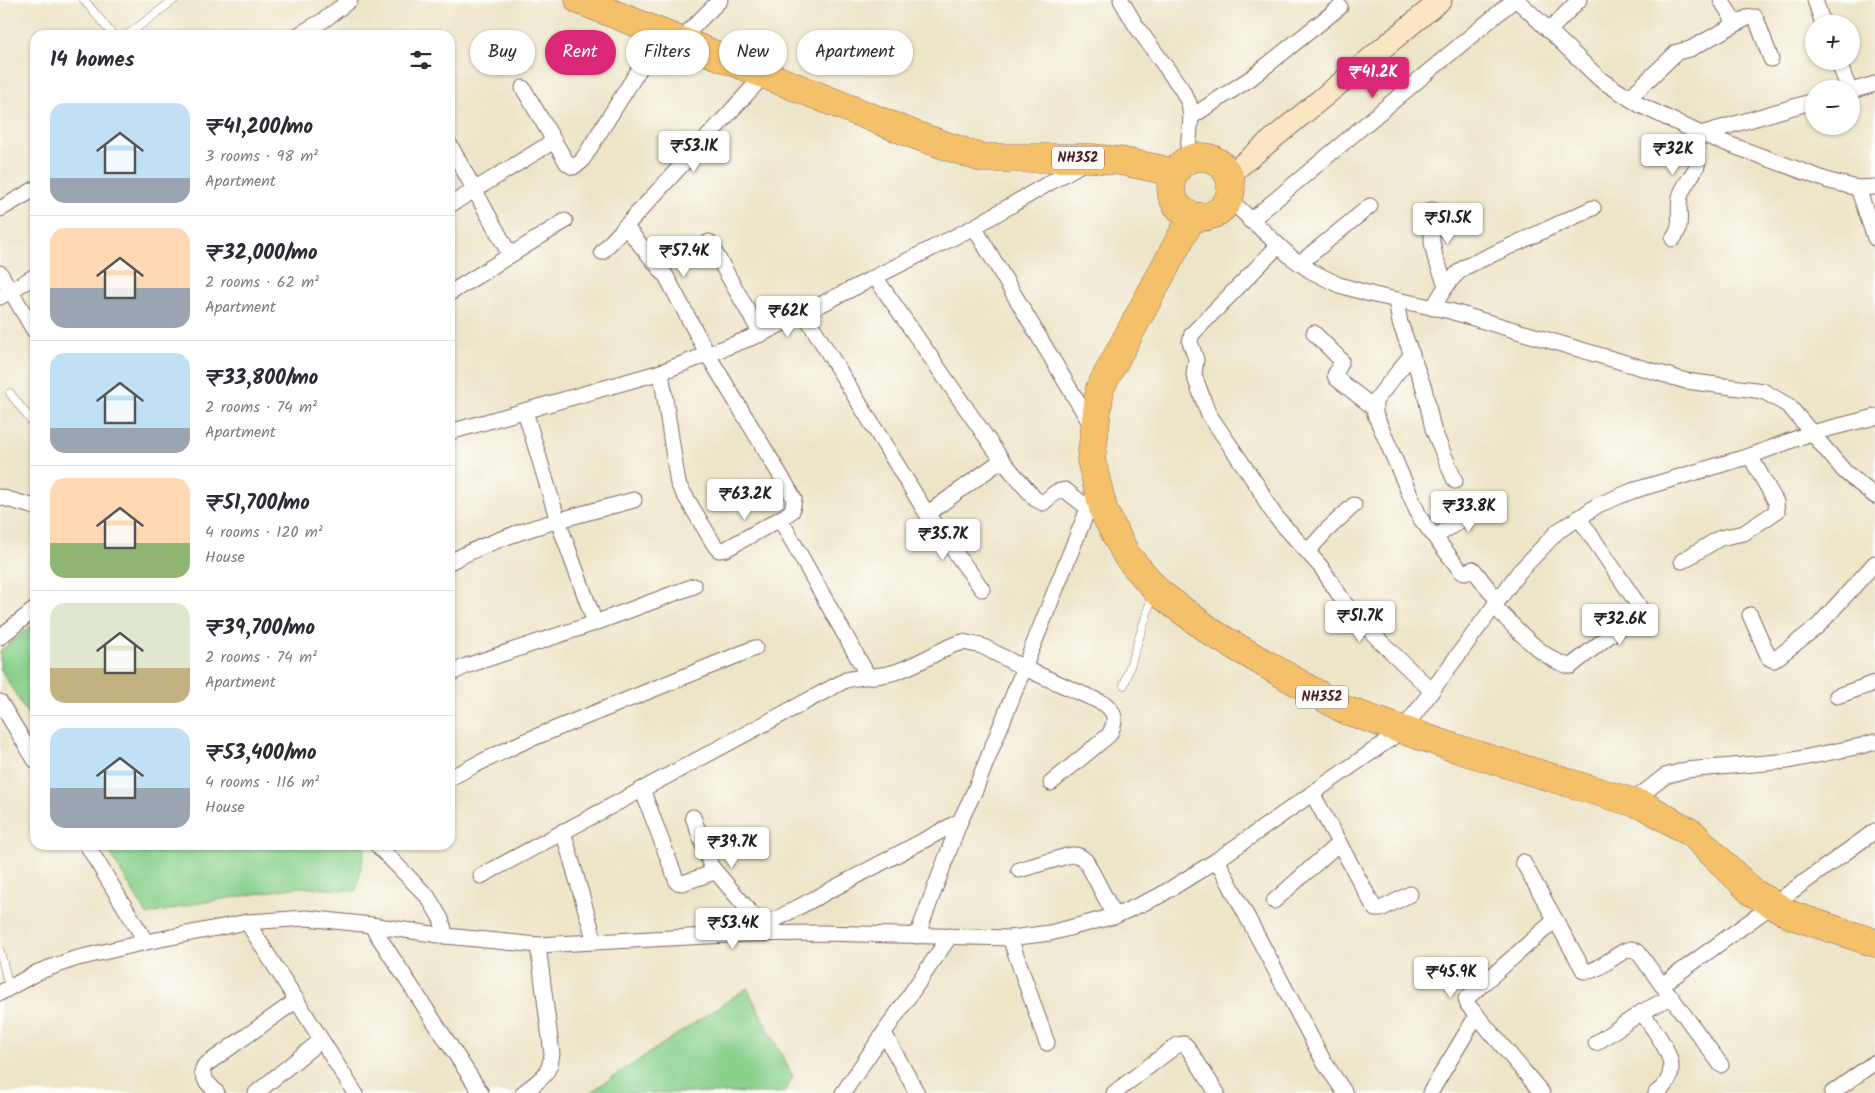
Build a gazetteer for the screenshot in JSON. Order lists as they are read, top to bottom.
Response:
{
  "streets": {
    "highway": ["NH352"]
  },
  "page": {
    "map_buttons": ["+", "−"],
    "chip": [
      "Buy",
      "Rent",
      "Filters",
      "New",
      "Apartment"
    ],
    "heading": "14 homes",
    "price": [
      "₹41.2K",
      "₹53.1K",
      "₹32K",
      "₹51.5K",
      "₹57.4K",
      "₹62K",
      "₹63.2K",
      "₹33.8K",
      "₹35.7K",
      "₹51.7K",
      "₹32.6K",
      "₹39.7K",
      "₹53.4K",
      "₹45.9K"
    ],
    "list": [
      {
        "name": "₹41,200/mo",
        "note": "3 rooms · 98 m² · Apartment"
      },
      {
        "name": "₹32,000/mo",
        "note": "2 rooms · 62 m² · Apartment"
      },
      {
        "name": "₹33,800/mo",
        "note": "2 rooms · 74 m² · Apartment"
      },
      {
        "name": "₹51,700/mo",
        "note": "4 rooms · 120 m² · House"
      },
      {
        "name": "₹39,700/mo",
        "note": "2 rooms · 74 m² · Apartment"
      },
      {
        "name": "₹53,400/mo",
        "note": "4 rooms · 116 m² · House"
      }
    ]
  }
}
